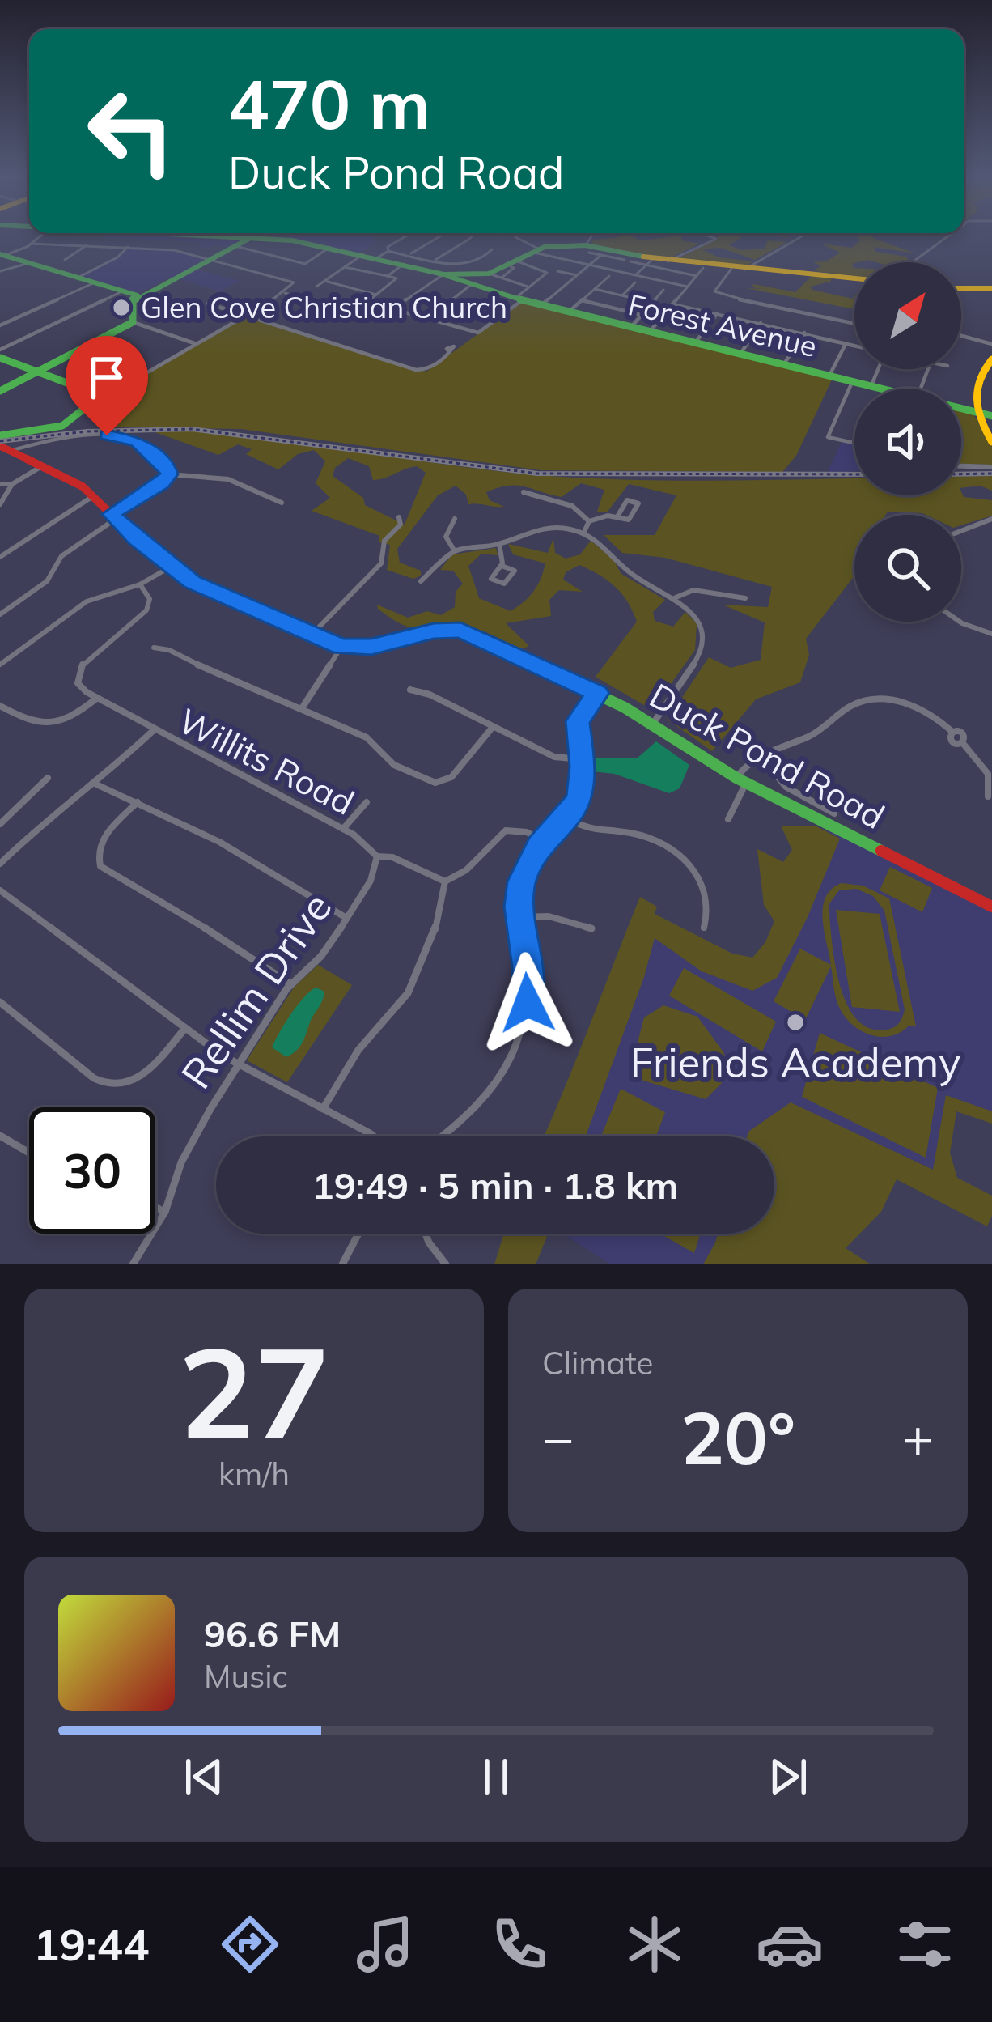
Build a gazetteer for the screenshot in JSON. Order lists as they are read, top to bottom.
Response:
{
  "streets": {
    "street": [
      "Forest Avenue",
      "Duck Pond Road",
      "Willits Road",
      "Rellim Drive"
    ]
  },
  "crossings": [
    ["Willits Road", "Rellim Drive"]
  ],
  "places": ["Glen Cove Christian Church", "Friends Academy"],
  "north": "top right",
  "page": {
    "turn": ["470 m", "Duck Pond Road"],
    "limit": "30",
    "trip": "19:49 · 5 min · 1.8 km",
    "tile": [
      ["27", "km/h"],
      "Climate"
    ],
    "heat": ["−", "20°", "+"],
    "song": ["96.6 FM", "Music"],
    "tabs": "19:44"
  }
}
